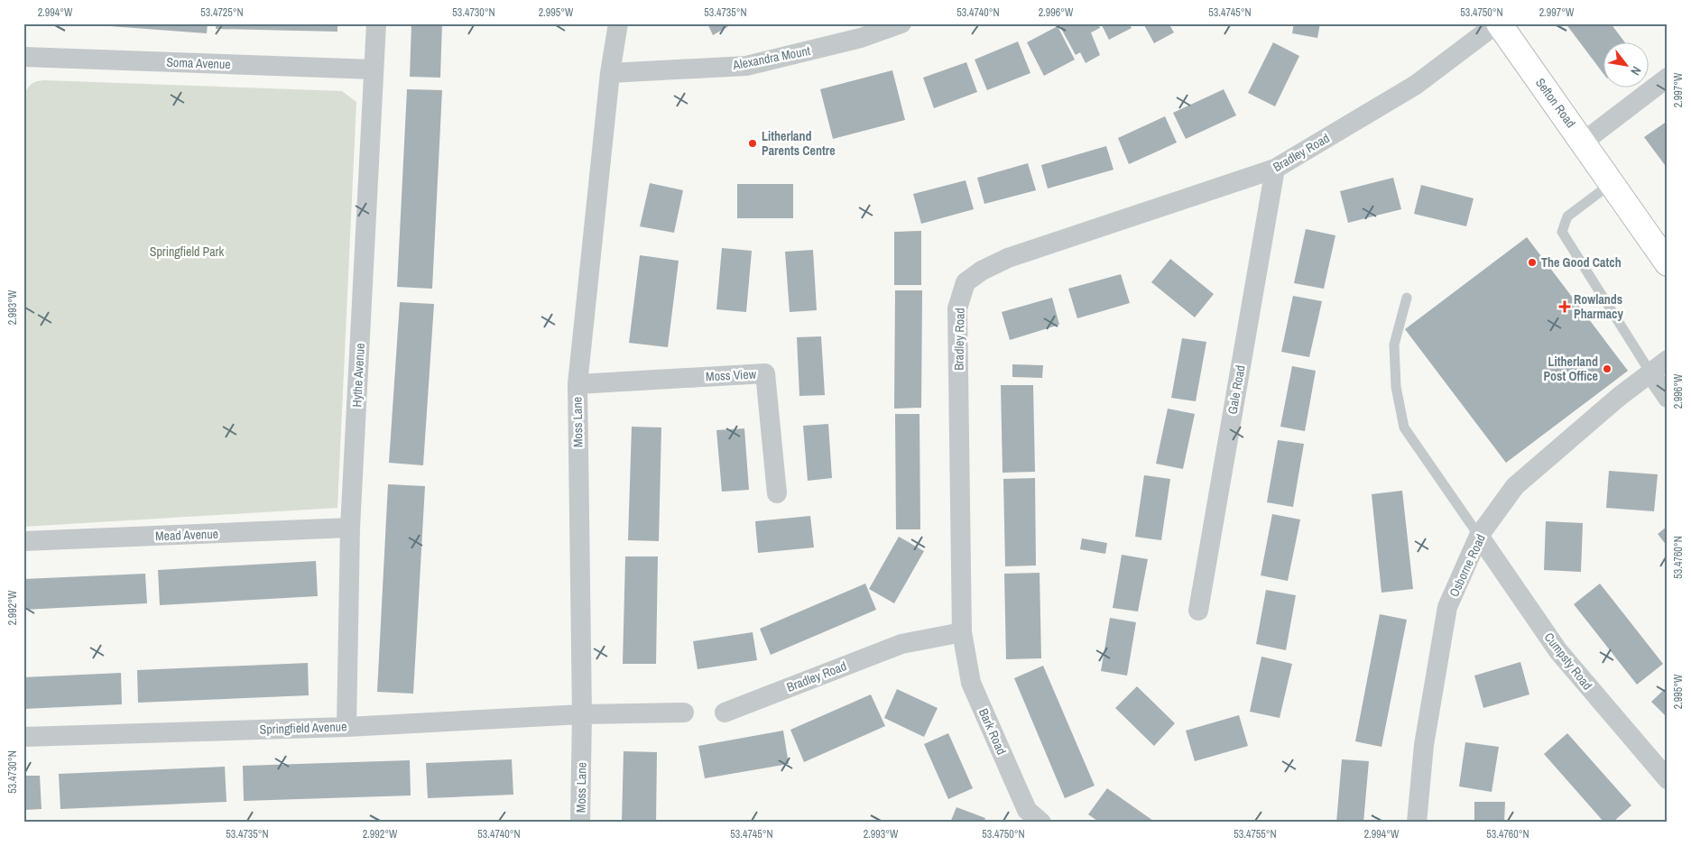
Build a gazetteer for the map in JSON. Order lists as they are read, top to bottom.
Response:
{
  "streets": {
    "main road": ["Sefton Road"],
    "street": [
      "Alexandra Mount",
      "Soma Avenue",
      "Bradley Road",
      "Hythe Avenue",
      "Moss View",
      "Gale Road",
      "Moss Lane",
      "Mead Avenue",
      "Osborne Road",
      "Cumpsty Road",
      "Springfield Avenue",
      "Bark Road"
    ]
  },
  "crossings": [
    ["Alexandra Mount", "Moss Lane"],
    ["Soma Avenue", "Hythe Avenue"],
    ["Sefton Road", "Bradley Road"],
    ["Bradley Road", "Gale Road"],
    ["Bradley Road", "Bark Road"],
    ["Hythe Avenue", "Mead Avenue"],
    ["Hythe Avenue", "Springfield Avenue"],
    ["Moss View", "Moss Lane"],
    ["Moss Lane", "Springfield Avenue"],
    ["Osborne Road", "Cumpsty Road"]
  ],
  "parks": ["Springfield Park"],
  "places": {
    "other": ["Litherland Parents Centre", "The Good Catch", "Litherland Post Office"],
    "health": ["Rowlands Pharmacy"]
  },
  "north": "bottom right",
  "coordinates": [
    "2.994°W",
    "53.4725°N",
    "53.4730°N",
    "2.995°W",
    "53.4735°N",
    "53.4740°N",
    "2.996°W",
    "53.4745°N",
    "53.4750°N",
    "2.997°W",
    "2.993°W",
    "53.4760°N",
    "2.992°W",
    "53.4755°N"
  ]
}
